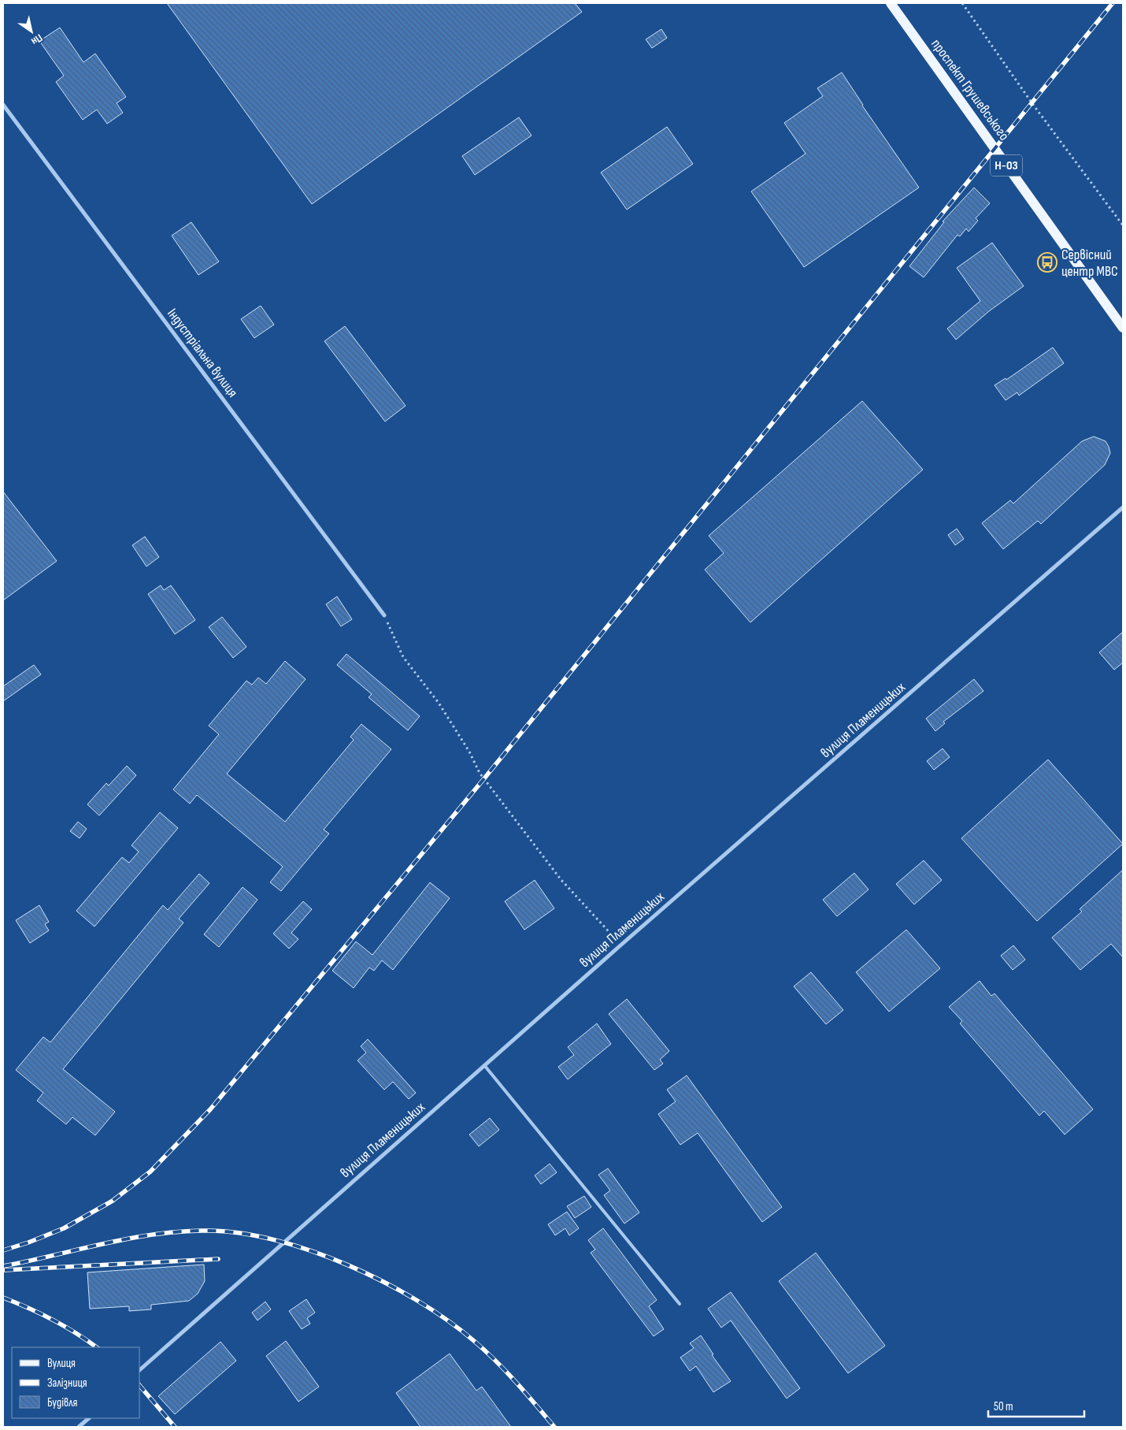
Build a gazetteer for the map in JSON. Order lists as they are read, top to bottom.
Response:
{
  "streets": {
    "main road": ["проспект Грушевського", "Н-03"],
    "street": ["Індустріальна вулиця", "вулиця Пламеницьких"]
  },
  "places": {
    "bus stop": ["Сервісний центр МВС"]
  },
  "legend": ["Вулиця", "Залізниця", "Будівля"],
  "scale_bar": "50 m",
  "north": "bottom right"
}
